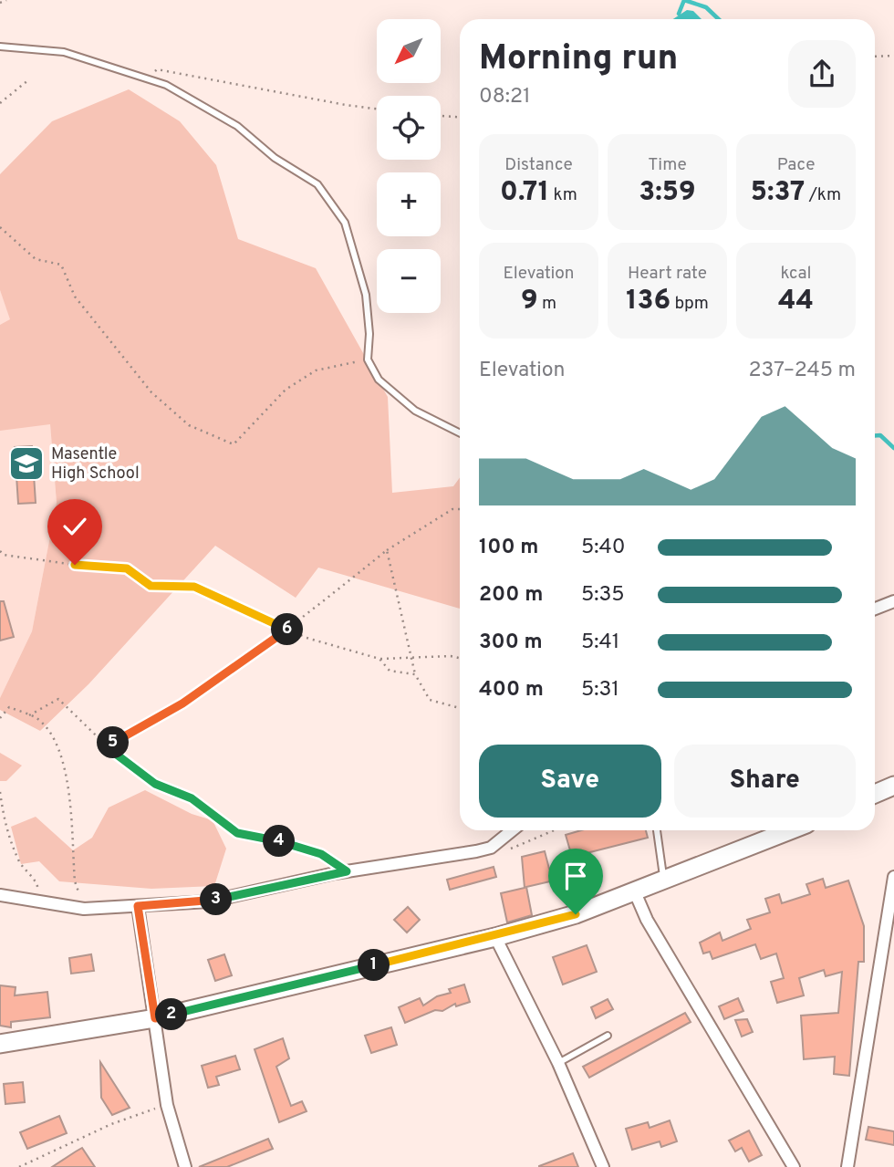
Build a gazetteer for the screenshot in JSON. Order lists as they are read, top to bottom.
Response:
{
  "places": {
    "school or university": ["Masentle High School"]
  },
  "north": "bottom left",
  "page": {
    "map_buttons": ["+", "−"],
    "heading": ["Morning run", "08:21"],
    "stats": [
      ["Distance", "0.71 km"],
      ["Time", "3:59"],
      ["Pace", "5:37 /km"],
      ["Elevation", "9 m"],
      ["Heart rate", "136 bpm"],
      ["kcal", "44"]
    ],
    "chart": ["Elevation", "237–245 m"],
    "list": [
      {
        "name": "100 m",
        "note": "5:40"
      },
      {
        "name": "200 m",
        "note": "5:35"
      },
      {
        "name": "300 m",
        "note": "5:41"
      },
      {
        "name": "400 m",
        "note": "5:31"
      }
    ],
    "pins": [
      "6",
      "5",
      "4",
      "3",
      "1",
      "2"
    ],
    "buttons": ["Save", "Share"]
  }
}
